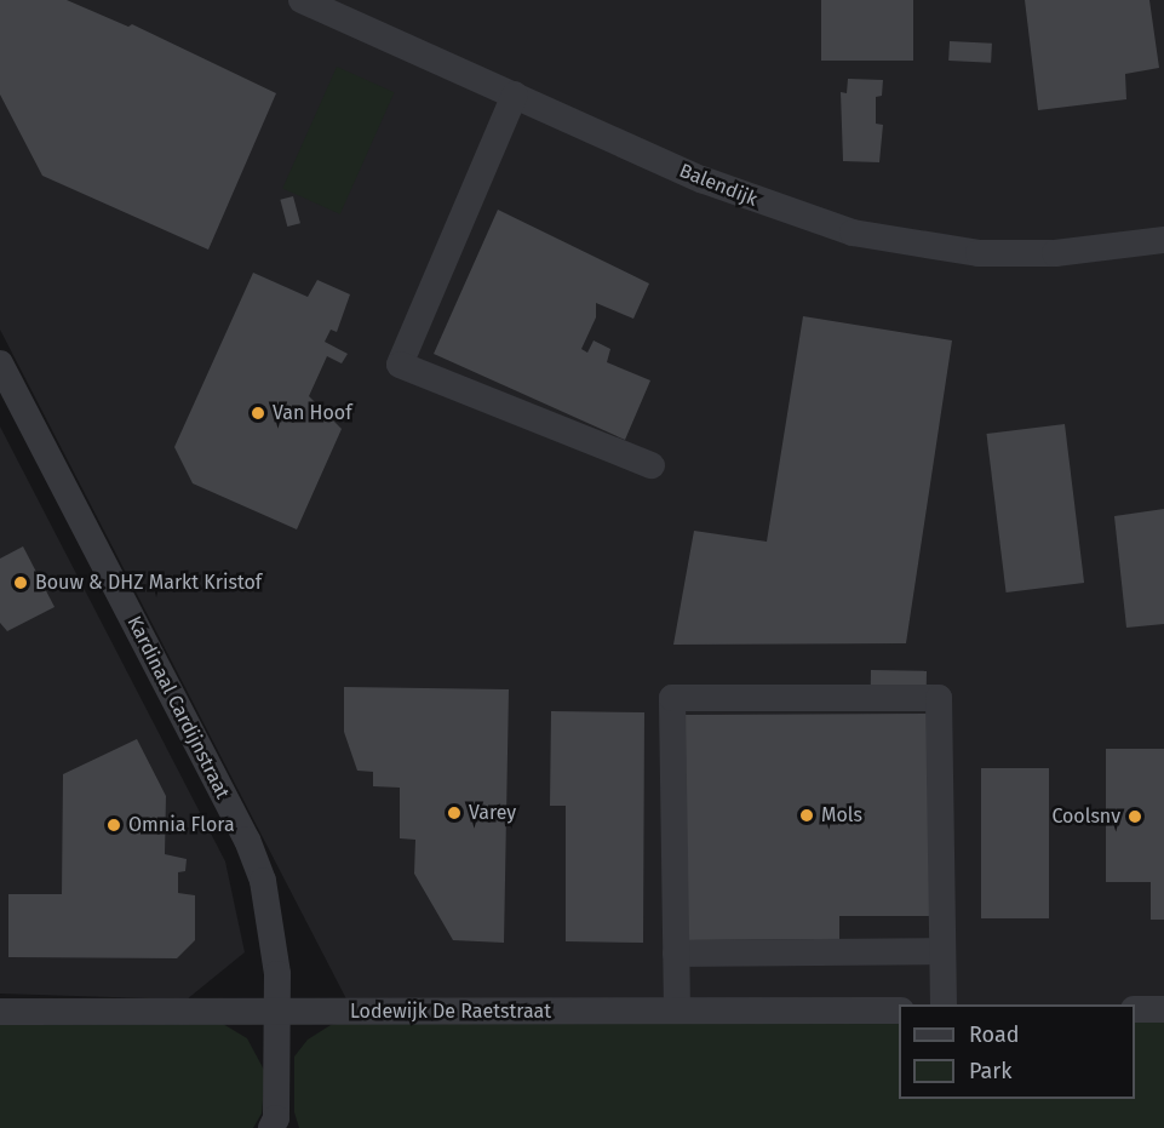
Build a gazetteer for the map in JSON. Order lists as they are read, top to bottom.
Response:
{
  "streets": {
    "street": ["Balendijk", "Kardinaal Cardijnstraat", "Lodewijk De Raetstraat"]
  },
  "crossings": [
    ["Kardinaal Cardijnstraat", "Lodewijk De Raetstraat"]
  ],
  "places": [
    "Van Hoof",
    "Bouw & DHZ Markt Kristof",
    "Varey",
    "Mols",
    "Coolsnv",
    "Omnia Flora"
  ],
  "legend": ["Road", "Park"]
}
